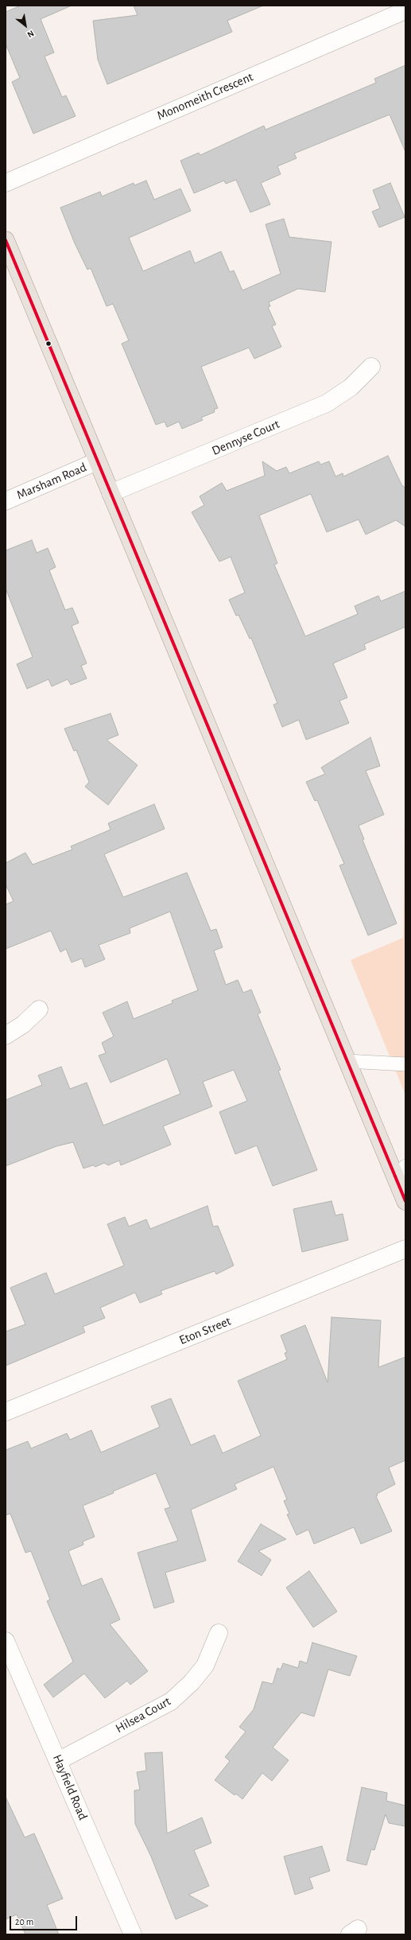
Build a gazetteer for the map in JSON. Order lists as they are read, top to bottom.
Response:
{
  "streets": {
    "street": [
      "Monomeith Crescent",
      "Dennyse Court",
      "Marsham Road",
      "Eton Street",
      "Hilsea Court",
      "Hayfield Road"
    ]
  },
  "crossings": [
    ["Hilsea Court", "Hayfield Road"]
  ],
  "scale_bar": "20 m",
  "north": "bottom right"
}
